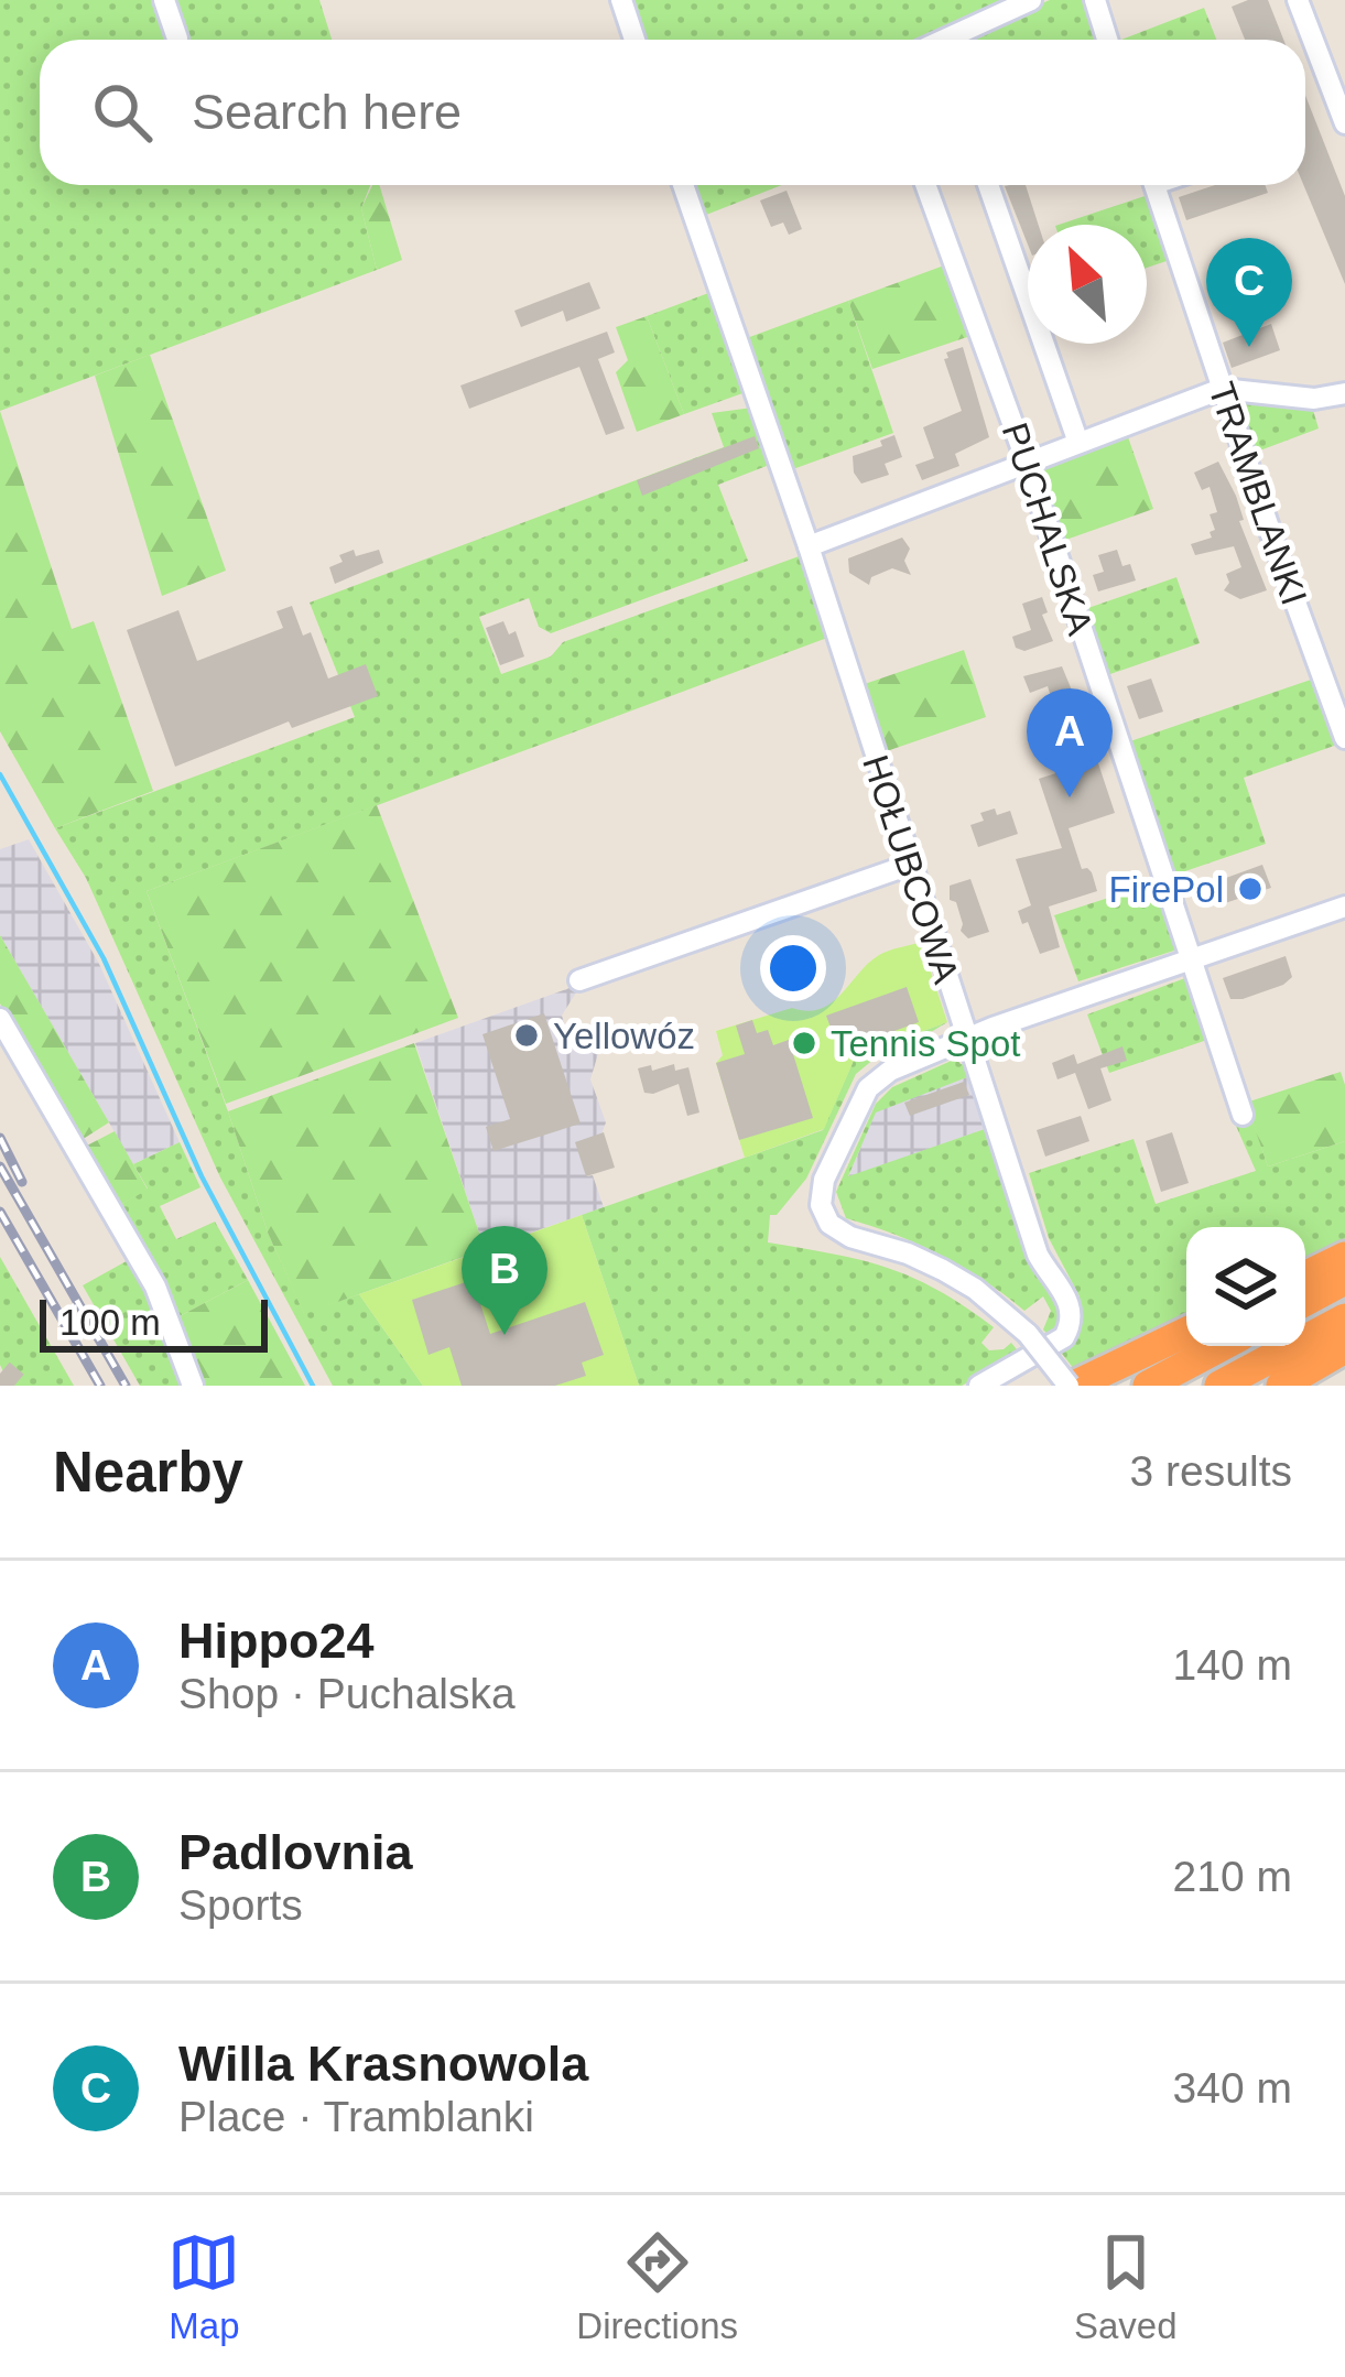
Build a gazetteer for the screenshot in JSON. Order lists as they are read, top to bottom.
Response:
{
  "streets": {
    "street": ["TRAMBLANKI", "PUCHALSKA", "HOŁUBCOWA"]
  },
  "places": ["FirePol", "Yellowóz", "Tennis Spot"],
  "scale_bar": "100 m",
  "north": "top left",
  "page": {
    "search": "Search here",
    "pins": ["C", "A", "B"],
    "scale": "100 m",
    "heading": ["Nearby", "3 results"],
    "list": [
      {
        "mark": "A",
        "name": "Hippo24",
        "note": "Shop · Puchalska",
        "value": "140 m"
      },
      {
        "mark": "B",
        "name": "Padlovnia",
        "note": "Sports",
        "value": "210 m"
      },
      {
        "mark": "C",
        "name": "Willa Krasnowola",
        "note": "Place · Tramblanki",
        "value": "340 m"
      }
    ],
    "nav": ["Map", "Directions", "Saved"]
  }
}
